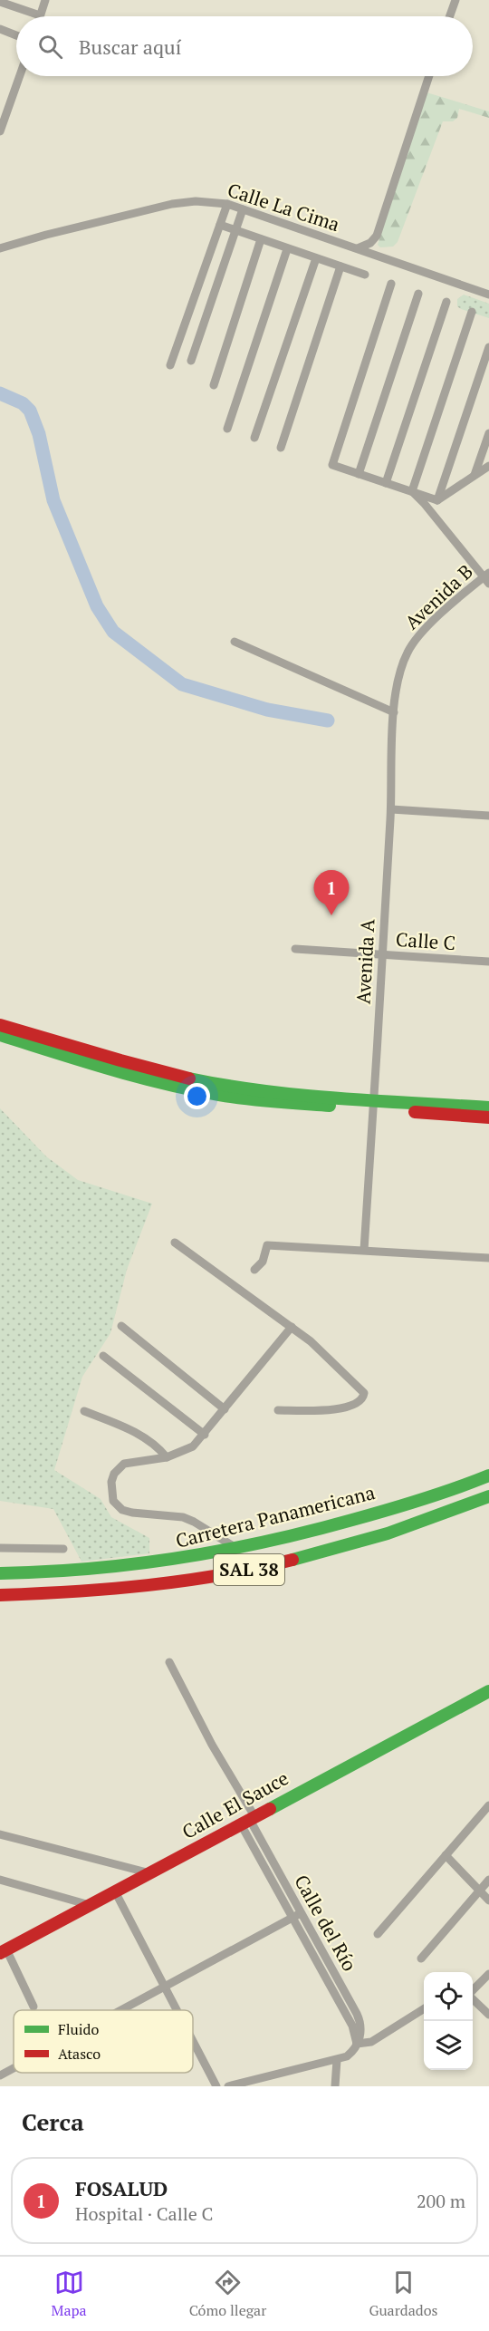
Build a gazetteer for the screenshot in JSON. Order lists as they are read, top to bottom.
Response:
{
  "streets": {
    "main road": ["Carretera Panamericana", "SAL 38", "Calle El Sauce"],
    "street": [
      "Calle La Cima",
      "Avenida B",
      "Calle C",
      "Avenida A",
      "Calle del Río"
    ]
  },
  "crossings": [
    ["Avenida B", "Avenida A"],
    ["Calle C", "Avenida A"],
    ["Calle El Sauce", "Calle del Río"]
  ],
  "legend": ["Fluido", "Atasco"],
  "page": {
    "search": "Buscar aquí",
    "pins": "1",
    "heading": "Cerca",
    "list": [
      {
        "mark": "1",
        "name": "FOSALUD",
        "note": "Hospital · Calle C",
        "value": "200 m"
      }
    ],
    "nav": ["Mapa", "Cómo llegar", "Guardados"]
  }
}
